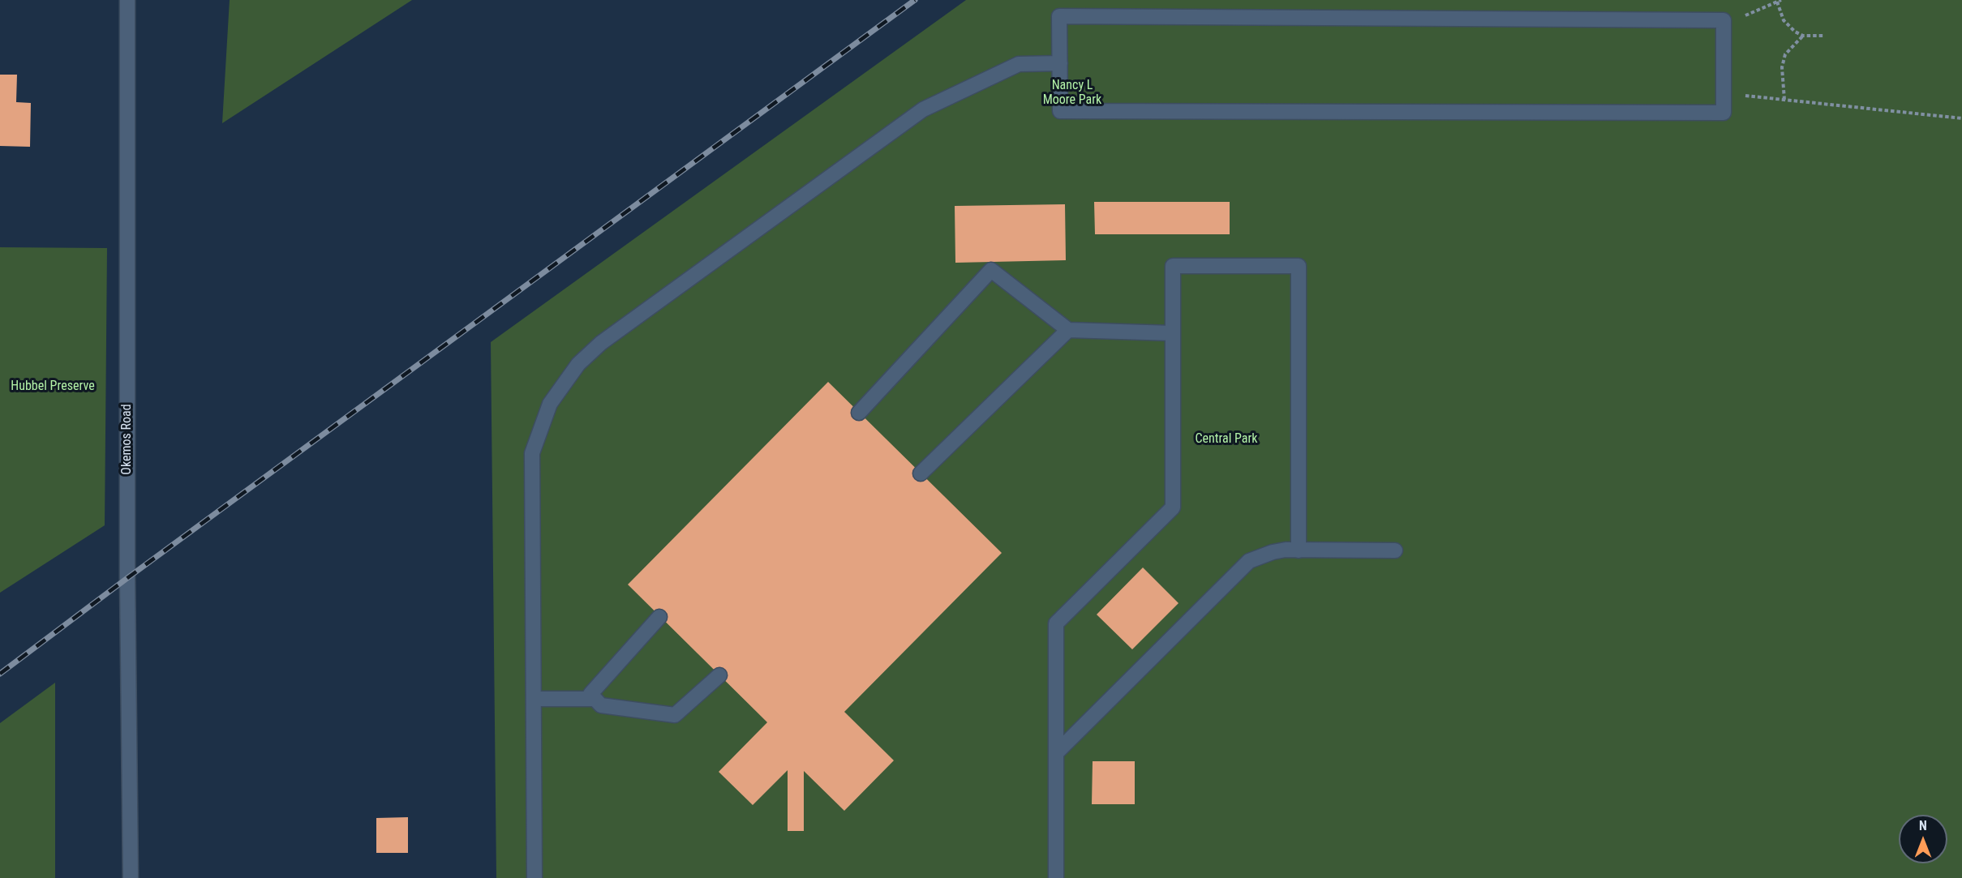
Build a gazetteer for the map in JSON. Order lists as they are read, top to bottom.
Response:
{
  "streets": {
    "street": ["Okemos Road"]
  },
  "parks": ["Nancy L Moore Park", "Hubbel Preserve", "Central Park"],
  "north": "top"
}
